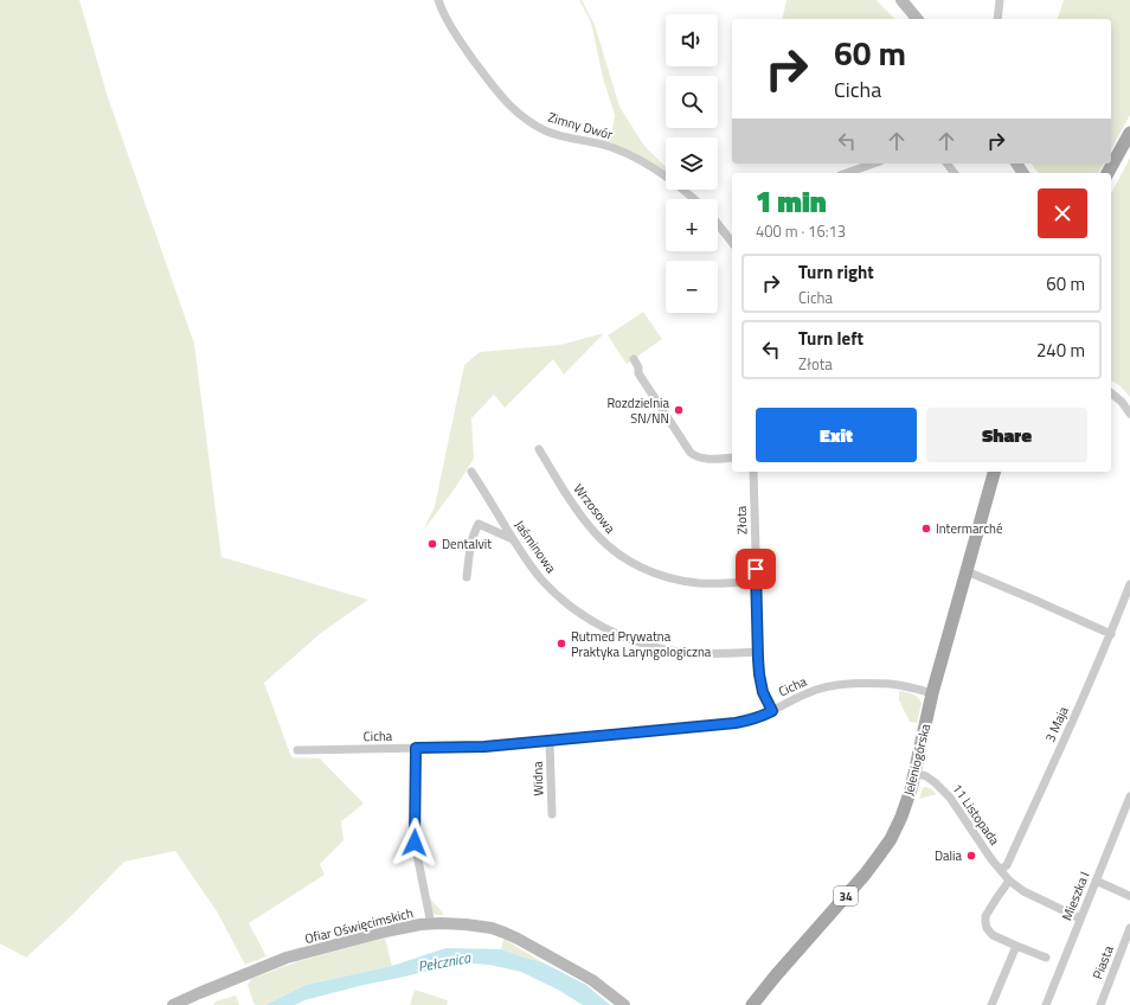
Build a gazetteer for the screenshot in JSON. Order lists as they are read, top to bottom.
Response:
{
  "streets": {
    "main road": ["Jeleniogórska", "34"],
    "street": [
      "Zimny Dwór",
      "Wrzosowa",
      "Złota",
      "Jaśminowa",
      "Cicha",
      "3 Maja",
      "Widna",
      "11 Listopada",
      "Mieszka I",
      "Ofiar Oświęcimskich",
      "Piasta"
    ]
  },
  "crossings": [
    ["Wrzosowa", "Złota"],
    ["Złota", "Jaśminowa"],
    ["Złota", "Cicha"],
    ["Cicha", "Jeleniogórska"],
    ["Cicha", "Widna"],
    ["3 Maja", "11 Listopada"],
    ["Jeleniogórska", "11 Listopada"],
    ["11 Listopada", "Mieszka I"]
  ],
  "water": ["Pełcznica"],
  "places": [
    "Rozdzielnia SN/NN",
    "Intermarché",
    "Dentalvit",
    "Rutmed Prywatna Praktyka Laryngologiczna",
    "Dalia"
  ],
  "page": {
    "map_buttons": ["+", "−"],
    "turn": ["60 m", "Cicha"],
    "heading": ["1 min", "400 m · 16:13"],
    "list": [
      {
        "name": "Turn right",
        "note": "Cicha",
        "value": "60 m"
      },
      {
        "name": "Turn left",
        "note": "Złota",
        "value": "240 m"
      }
    ],
    "buttons": ["Exit", "Share"]
  }
}
